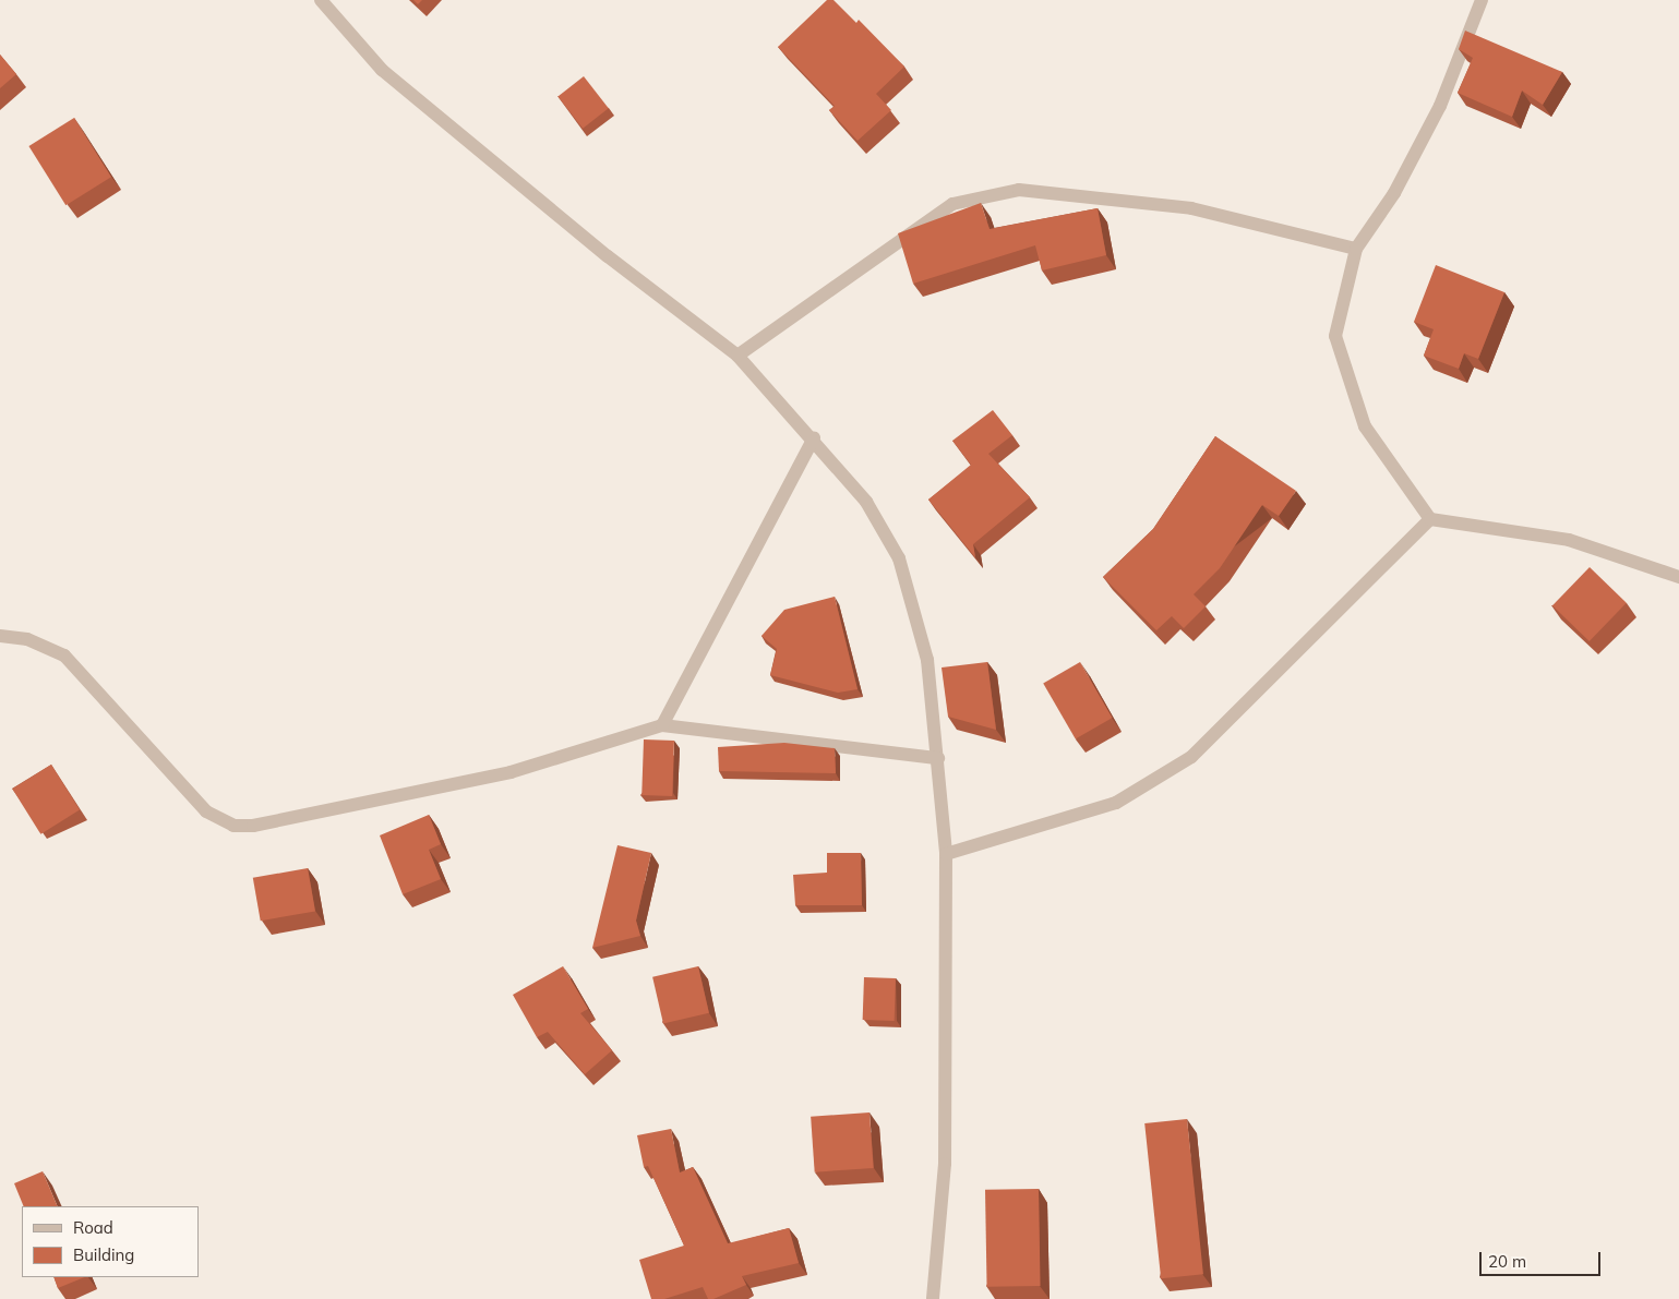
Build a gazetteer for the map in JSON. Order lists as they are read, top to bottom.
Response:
{
  "legend": ["Road", "Building"],
  "scale_bar": "20 m"
}
